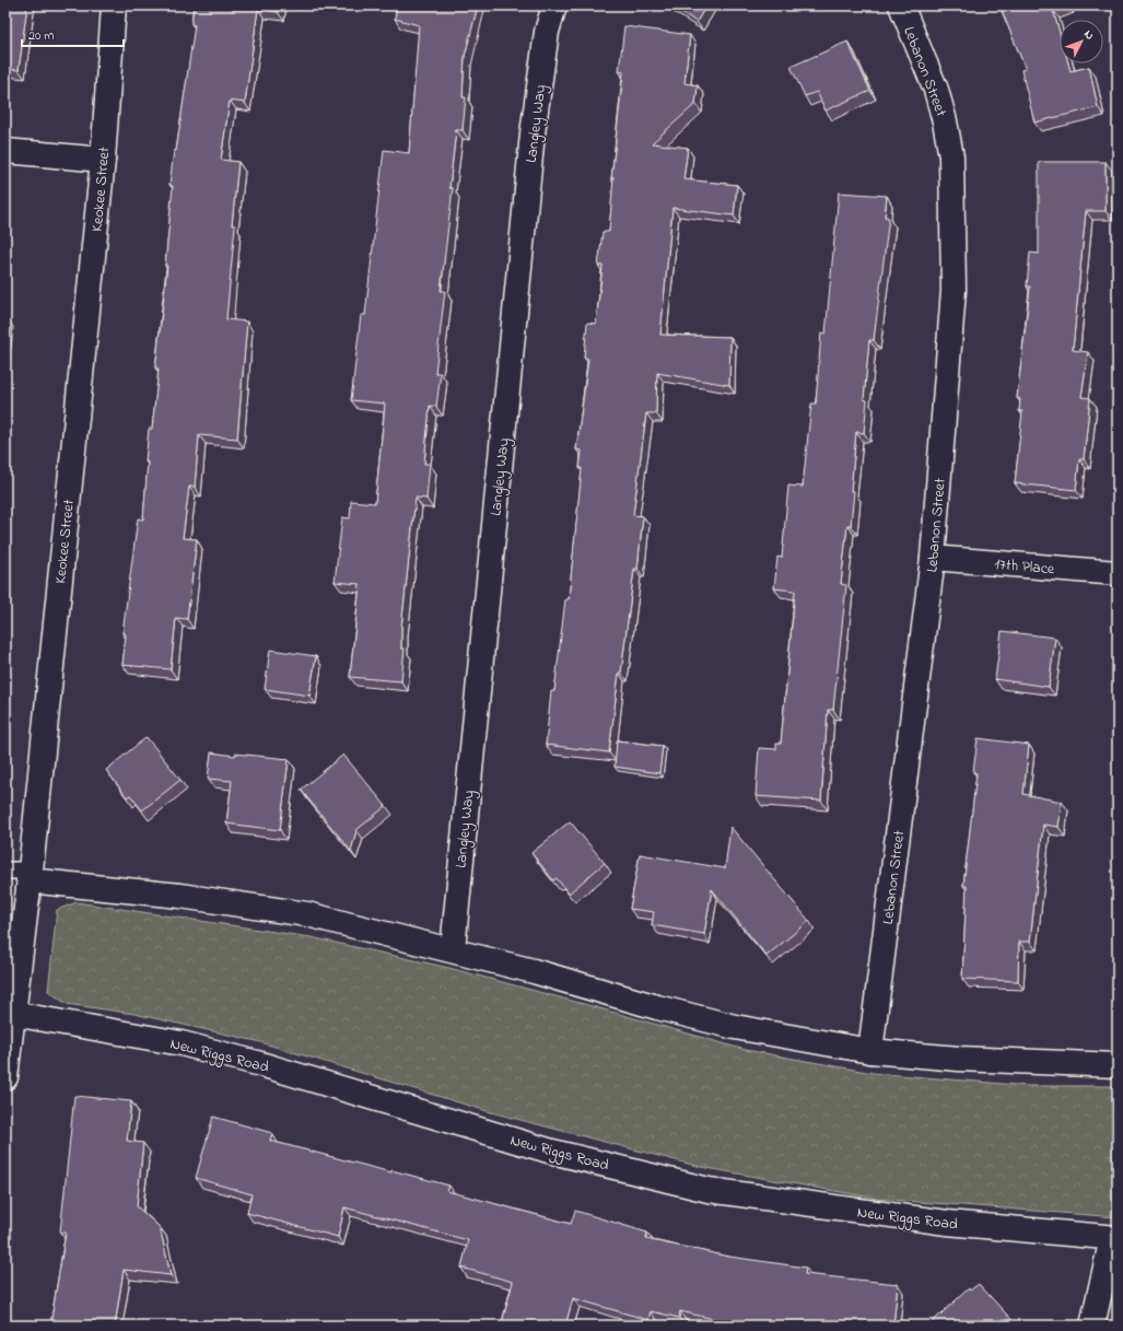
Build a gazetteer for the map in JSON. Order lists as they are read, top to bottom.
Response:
{
  "streets": {
    "street": [
      "Lebanon Street",
      "Langley Way",
      "Keokee Street",
      "17th Place",
      "New Riggs Road"
    ]
  },
  "crossings": [
    ["Lebanon Street", "17th Place"],
    ["Keokee Street", "New Riggs Road"]
  ],
  "scale_bar": "20 m",
  "north": "top right"
}
